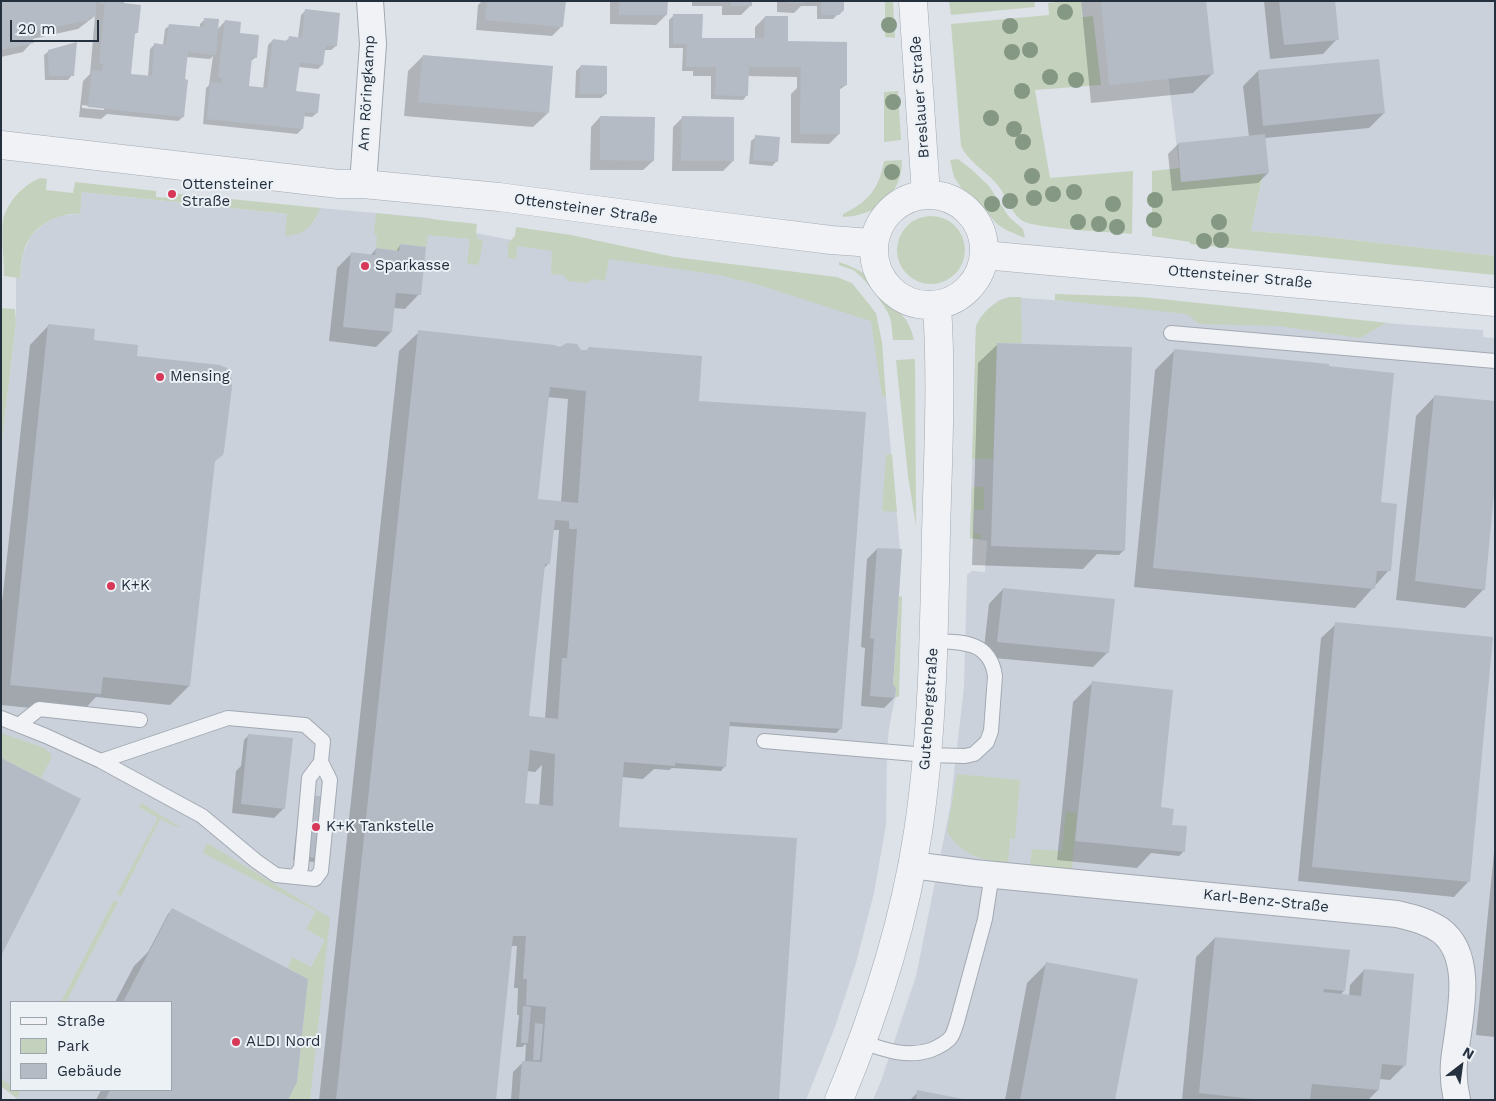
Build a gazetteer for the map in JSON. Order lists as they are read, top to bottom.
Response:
{
  "streets": {
    "street": [
      "Am Röringkamp",
      "Breslauer Straße",
      "Ottensteiner Straße",
      "Gutenbergstraße",
      "Karl-Benz-Straße"
    ]
  },
  "crossings": [
    ["Am Röringkamp", "Ottensteiner Straße"],
    ["Breslauer Straße", "Ottensteiner Straße"],
    ["Breslauer Straße", "Gutenbergstraße"],
    ["Ottensteiner Straße", "Gutenbergstraße"],
    ["Gutenbergstraße", "Karl-Benz-Straße"]
  ],
  "places": [
    "Ottensteiner Straße",
    "Sparkasse",
    "Mensing",
    "K+K",
    "K+K Tankstelle",
    "ALDI Nord"
  ],
  "legend": ["Straße", "Park", "Gebäude"],
  "scale_bar": "20 m",
  "north": "top right"
}
